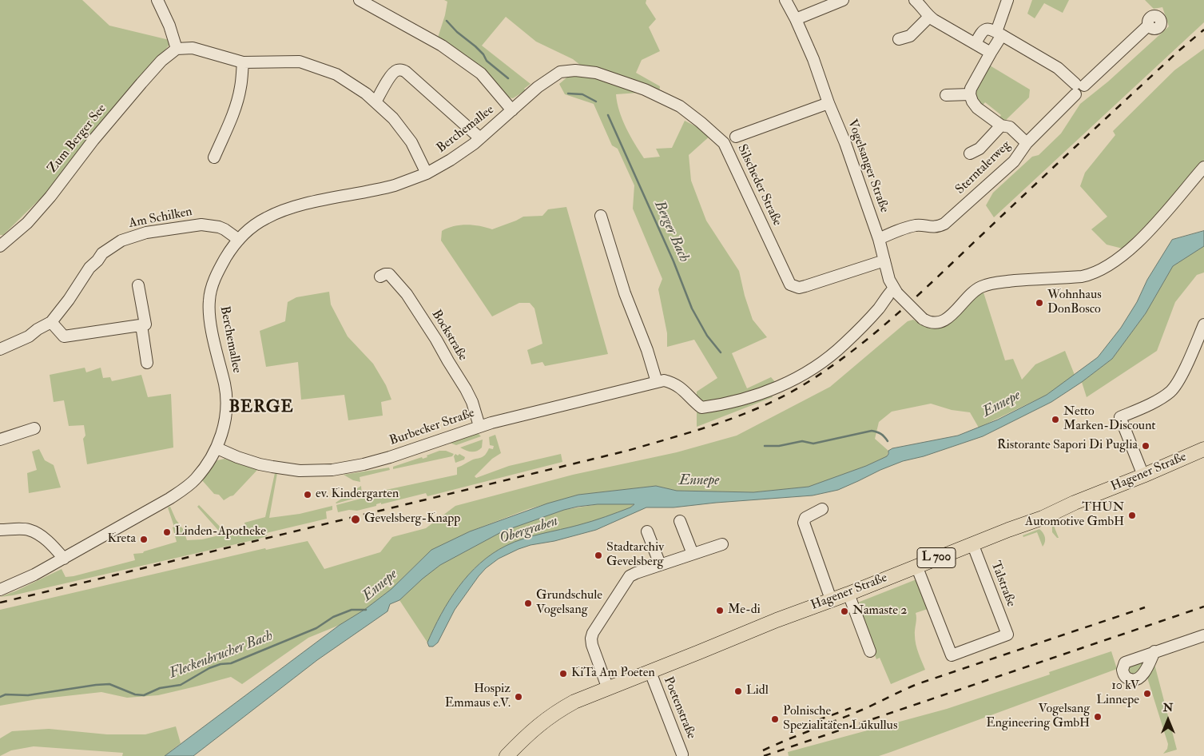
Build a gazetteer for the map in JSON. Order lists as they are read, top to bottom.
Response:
{
  "streets": {
    "main road": ["Hagener Straße", "L 700"],
    "street": [
      "Berchemallee",
      "Zum Berger See",
      "Vogelsanger Straße",
      "Sterntalerweg",
      "Silscheder Straße",
      "Am Schilken",
      "Bockstraße",
      "Burbecker Straße",
      "Talstraße",
      "Poetenstraße"
    ]
  },
  "crossings": [
    ["Berchemallee", "Silscheder Straße"],
    ["Berchemallee", "Am Schilken"],
    ["Berchemallee", "Burbecker Straße"],
    ["Vogelsanger Straße", "Sterntalerweg"],
    ["Vogelsanger Straße", "Silscheder Straße"],
    ["Vogelsanger Straße", "Burbecker Straße"],
    ["Bockstraße", "Burbecker Straße"],
    ["Hagener Straße", "Talstraße"],
    ["Hagener Straße", "Poetenstraße"]
  ],
  "districts": ["BERGE"],
  "water": [
    "Berger Bach",
    "Ennepe",
    "Obergraben",
    "Fleckenbrucher Bach"
  ],
  "places": [
    "Wohnhaus DonBosco",
    "Netto Marken-Discount",
    "Ristorante Sapori Di Puglia",
    "ev. Kindergarten",
    "THUN Automotive GmbH",
    "Gevelsberg-Knapp",
    "Linden-Apotheke",
    "Kreta",
    "Stadtarchiv Gevelsberg",
    "Grundschule Vogelsang",
    "Me-di",
    "Namaste 2",
    "KiTa Am Poeten",
    "Lidl",
    "10 kV Linnepe",
    "Hospiz Emmaus e.V.",
    "Vogelsang Engineering GmbH",
    "Polnische Spezialitäten Lukullus"
  ],
  "north": "top"
}
